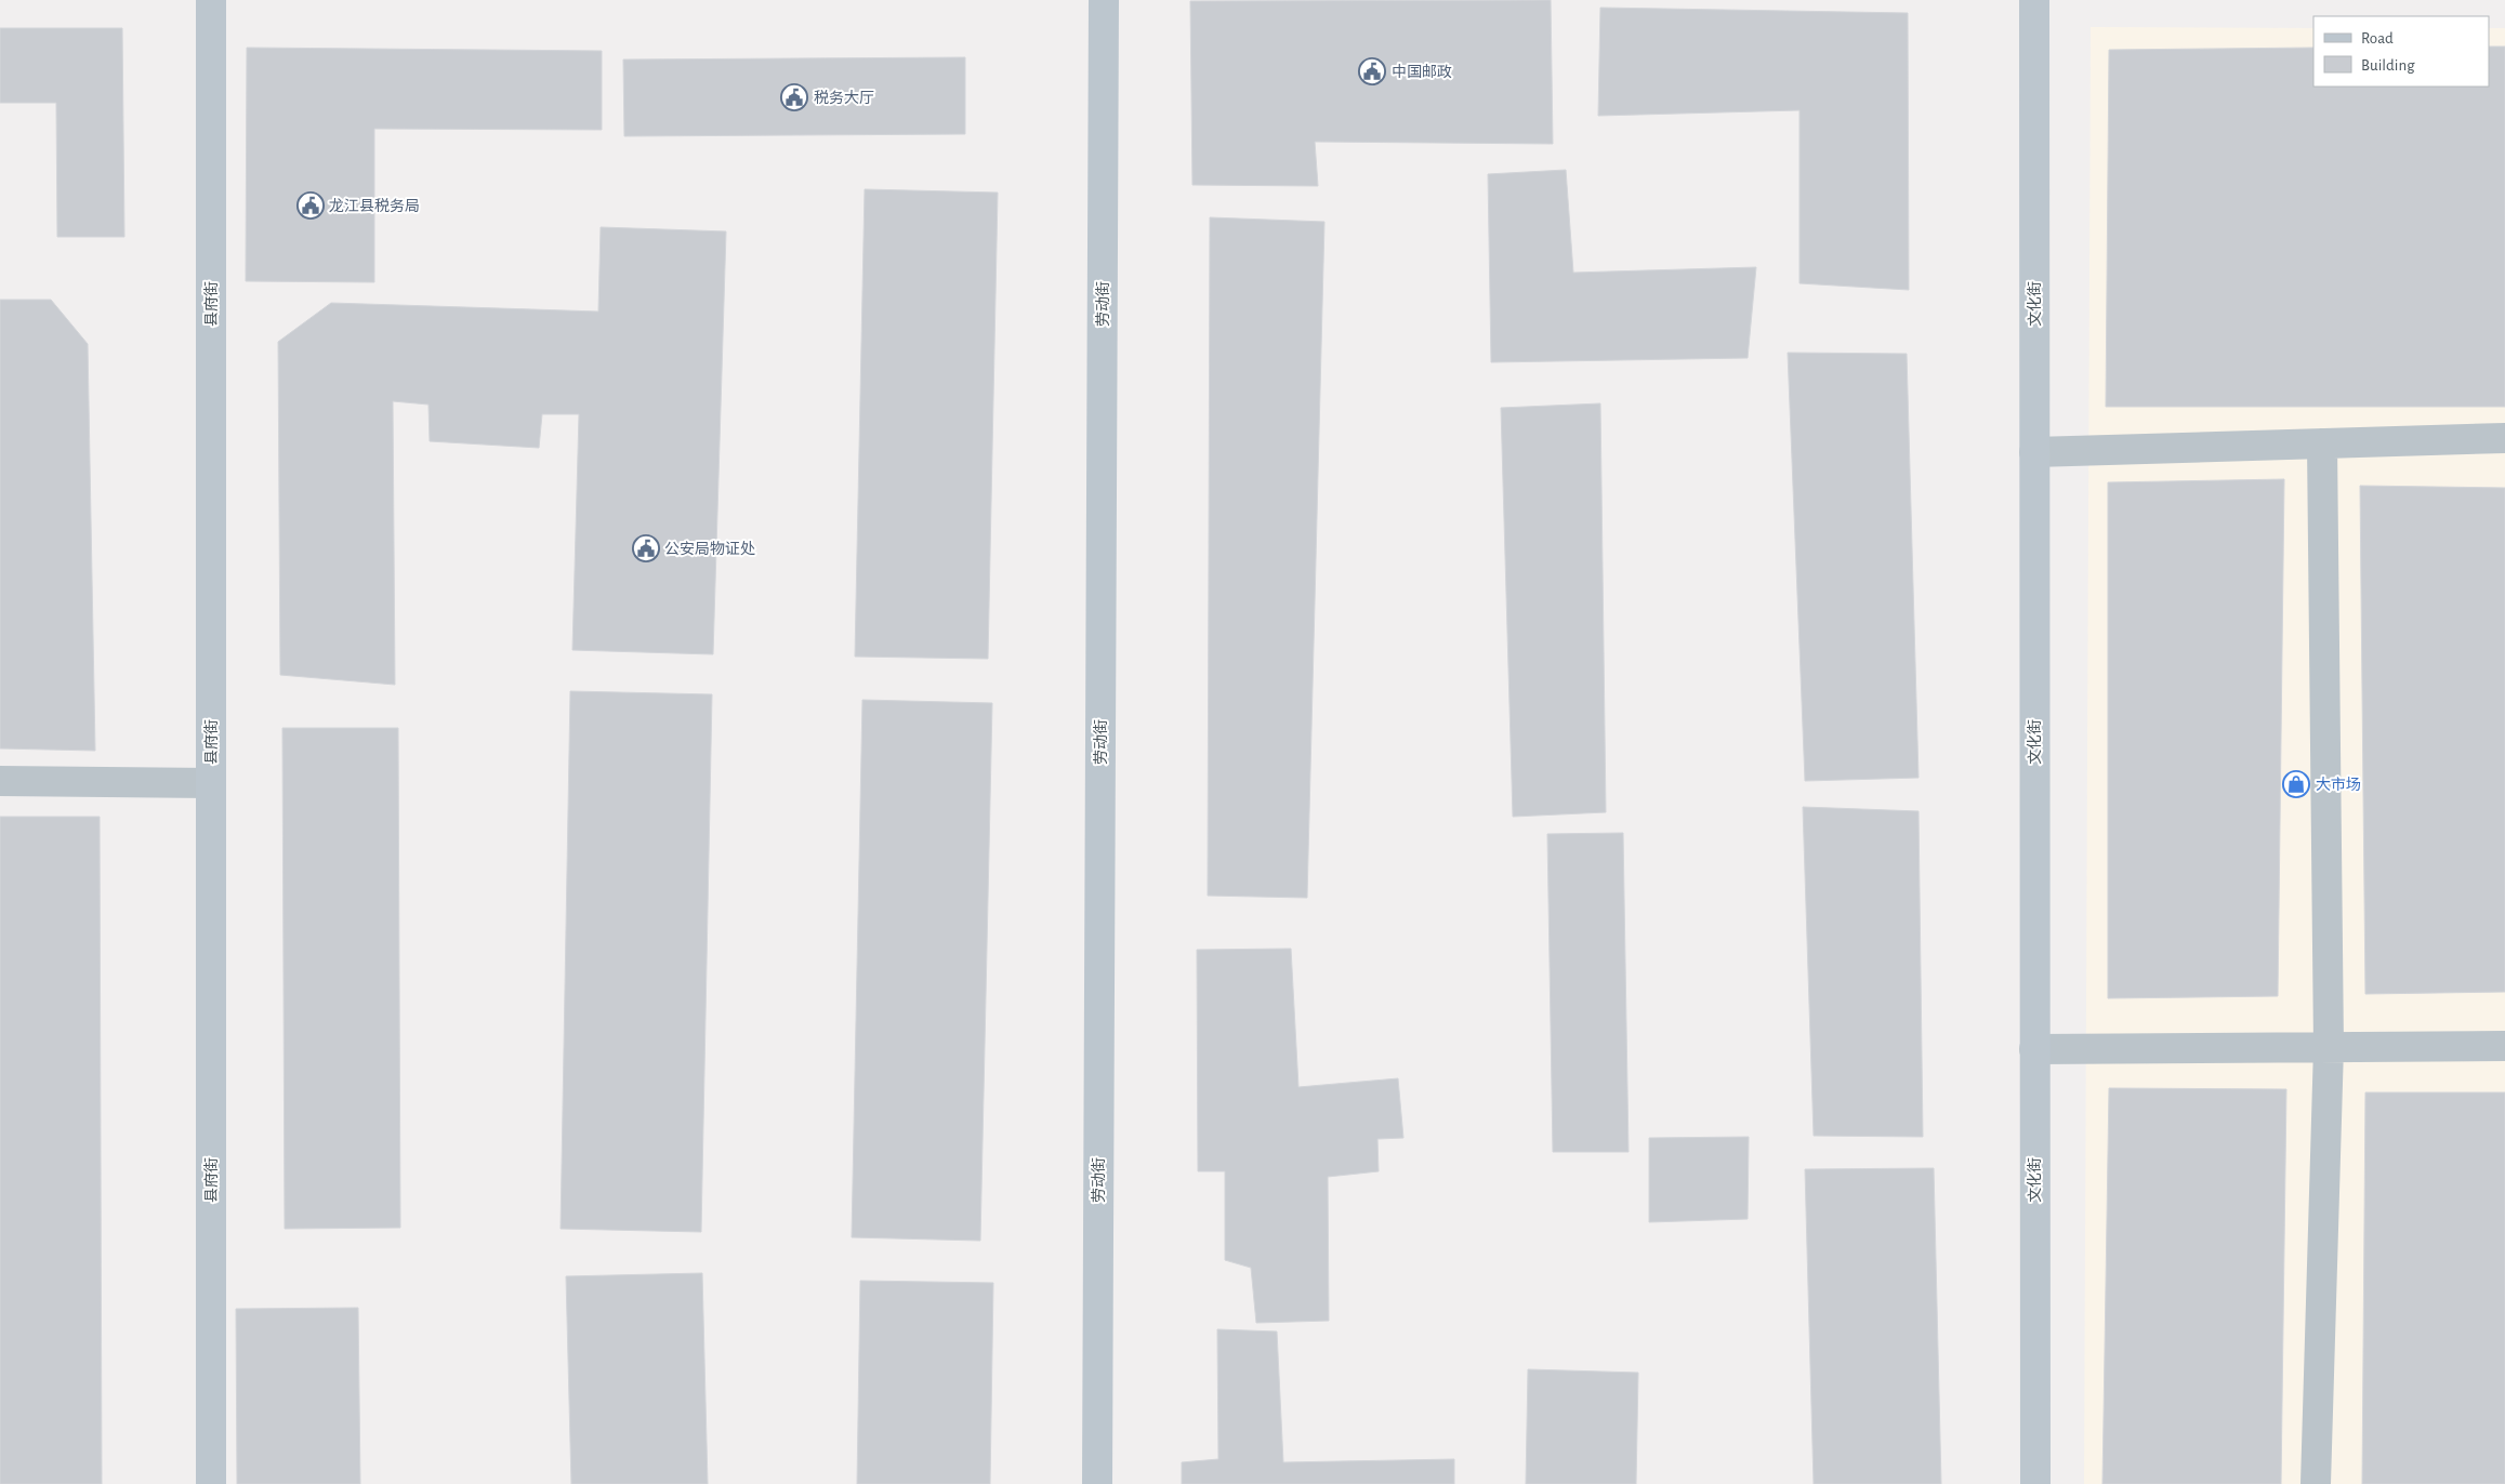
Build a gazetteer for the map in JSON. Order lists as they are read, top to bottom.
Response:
{
  "streets": {
    "street": ["县府街", "劳动街", "文化街"]
  },
  "places": {
    "public building": [
      "中国邮政",
      "税务大厅",
      "龙江县税务局",
      "公安局物证处"
    ],
    "shop": ["大市场"]
  },
  "legend": ["Road", "Building"]
}
